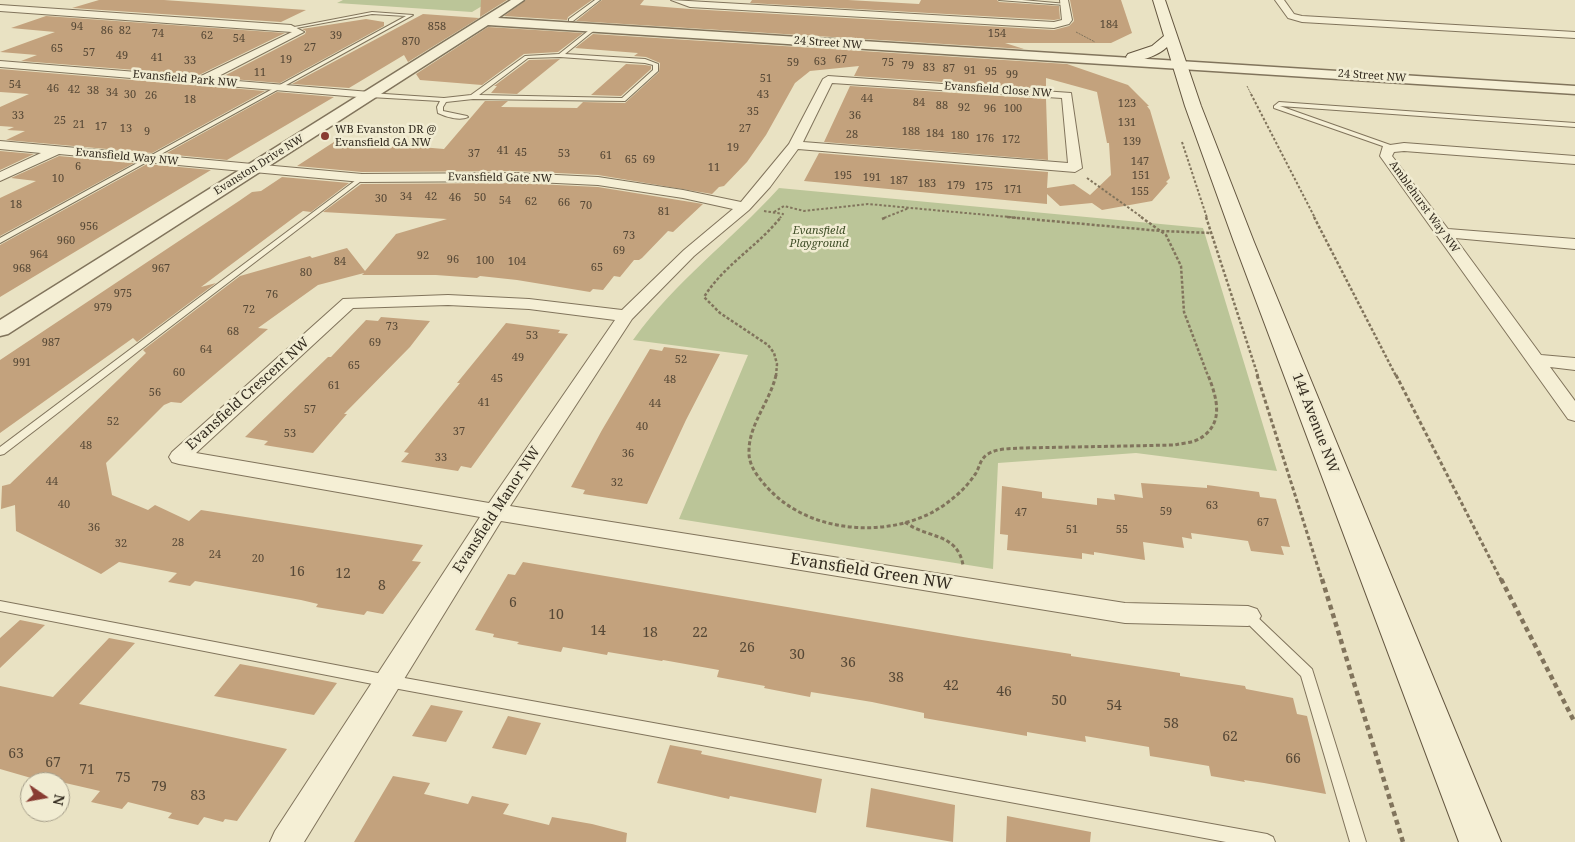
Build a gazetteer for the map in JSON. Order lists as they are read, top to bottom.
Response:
{
  "streets": {
    "main road": ["144 Avenue NW"],
    "street": [
      "24 Street NW",
      "Evansfield Park NW",
      "Evansfield Close NW",
      "Evansfield Way NW",
      "Evanston Drive NW",
      "Evansfield Gate NW",
      "Amblehurst Way NW",
      "Evansfield Crescent NW",
      "Evansfield Manor NW",
      "Evansfield Green NW"
    ]
  },
  "crossings": [
    ["24 Street NW", "Evanston Drive NW"],
    ["24 Street NW", "144 Avenue NW"],
    ["Evansfield Park NW", "Evanston Drive NW"],
    ["Evansfield Close NW", "Evansfield Gate NW"],
    ["Evansfield Close NW", "Evansfield Manor NW"],
    ["Evansfield Way NW", "Evanston Drive NW"],
    ["Evansfield Way NW", "Evansfield Gate NW"],
    ["Evanston Drive NW", "Evansfield Gate NW"],
    ["Evansfield Gate NW", "Evansfield Manor NW"],
    ["Evansfield Crescent NW", "Evansfield Manor NW"],
    ["Evansfield Crescent NW", "Evansfield Green NW"],
    ["Evansfield Manor NW", "Evansfield Green NW"]
  ],
  "parks": ["Evansfield Playground"],
  "places": ["WB Evanston DR @ Evansfield GA NW"],
  "house_numbers": [
    "184",
    "94",
    "858",
    "86",
    "82",
    "74",
    "154",
    "62",
    "39",
    "54",
    "870",
    "27",
    "65",
    "57",
    "49",
    "41",
    "19",
    "67",
    "33",
    "63",
    "59",
    "75",
    "79",
    "83",
    "87",
    "91",
    "95",
    "11",
    "99",
    "51",
    "54",
    "46",
    "42",
    "38",
    "34",
    "30",
    "43",
    "26",
    "44",
    "18",
    "84",
    "123",
    "88",
    "92",
    "96",
    "100",
    "35",
    "33",
    "36",
    "25",
    "131",
    "21",
    "17",
    "13",
    "27",
    "9",
    "188",
    "184",
    "28",
    "180",
    "176",
    "172",
    "139",
    "19",
    "41",
    "45",
    "37",
    "53",
    "61",
    "65",
    "69",
    "147",
    "6",
    "11",
    "195",
    "151",
    "191",
    "10",
    "187",
    "183",
    "179",
    "175",
    "171",
    "155",
    "34",
    "42",
    "46",
    "50",
    "30",
    "54",
    "62",
    "66",
    "18",
    "70",
    "81",
    "956",
    "73",
    "960",
    "69",
    "964",
    "92",
    "96",
    "100",
    "84",
    "104",
    "65",
    "968",
    "967",
    "80",
    "975",
    "76",
    "979",
    "72",
    "73",
    "68",
    "53",
    "987",
    "69",
    "64",
    "49",
    "52",
    "991",
    "65",
    "60",
    "45",
    "48",
    "61",
    "56",
    "41",
    "44",
    "57",
    "52",
    "40",
    "37",
    "53",
    "48",
    "36",
    "33",
    "44",
    "32",
    "40",
    "63",
    "59",
    "47",
    "67",
    "36",
    "51",
    "55",
    "28",
    "32",
    "24",
    "20",
    "16",
    "12",
    "8",
    "6",
    "10",
    "14",
    "18",
    "22",
    "26",
    "30",
    "36",
    "38",
    "42",
    "46",
    "50",
    "54",
    "58",
    "62",
    "63",
    "66",
    "67",
    "71",
    "75",
    "79",
    "83"
  ],
  "north": "right"
}
